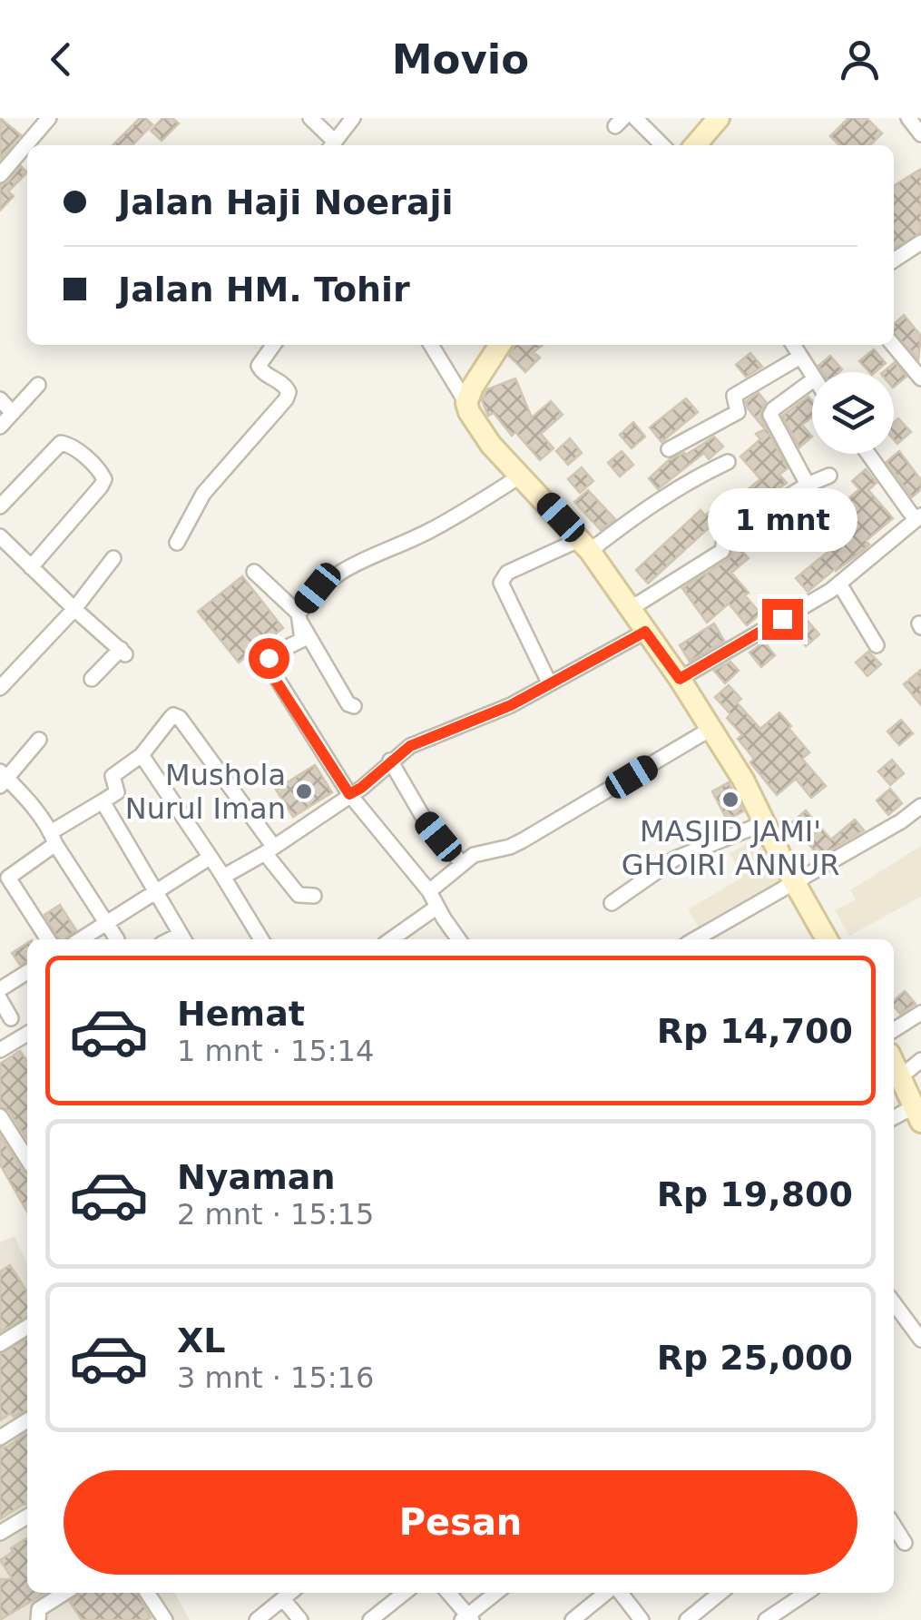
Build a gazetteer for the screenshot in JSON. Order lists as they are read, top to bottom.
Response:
{
  "places": ["Mushola Nurul Iman", "MASJID JAMI' GHOIRI ANNUR"],
  "page": {
    "header": "Movio",
    "banner": ["Jalan Haji Noeraji", "Jalan HM. Tohir"],
    "bubble": "1 mnt",
    "list": [
      {
        "name": "Hemat",
        "note": "1 mnt · 15:14",
        "value": "Rp 14,700"
      },
      {
        "name": "Nyaman",
        "note": "2 mnt · 15:15",
        "value": "Rp 19,800"
      },
      {
        "name": "XL",
        "note": "3 mnt · 15:16",
        "value": "Rp 25,000"
      }
    ],
    "buttons": "Pesan"
  }
}
